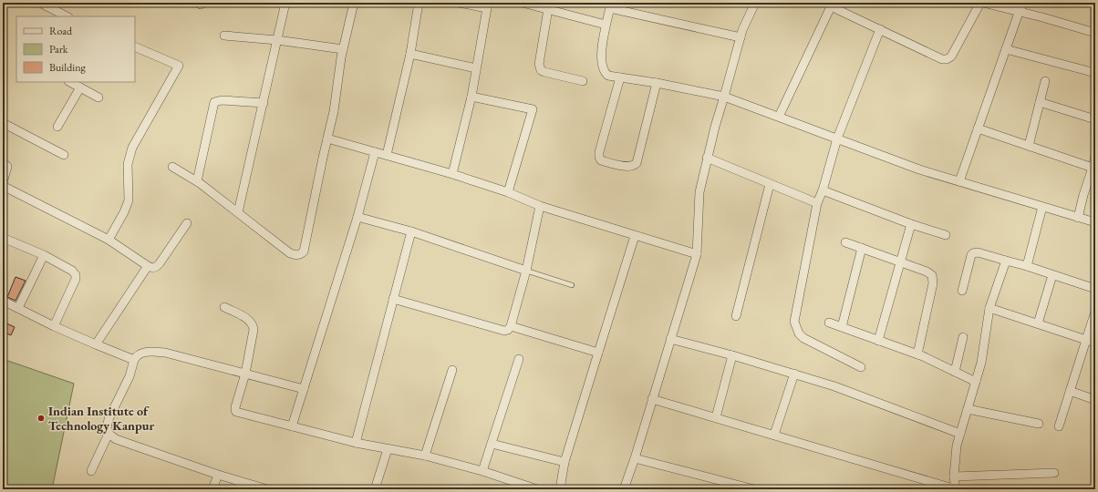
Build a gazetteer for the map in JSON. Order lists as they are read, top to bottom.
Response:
{
  "places": ["Indian Institute of Technology Kanpur"],
  "legend": ["Road", "Park", "Building"]
}
